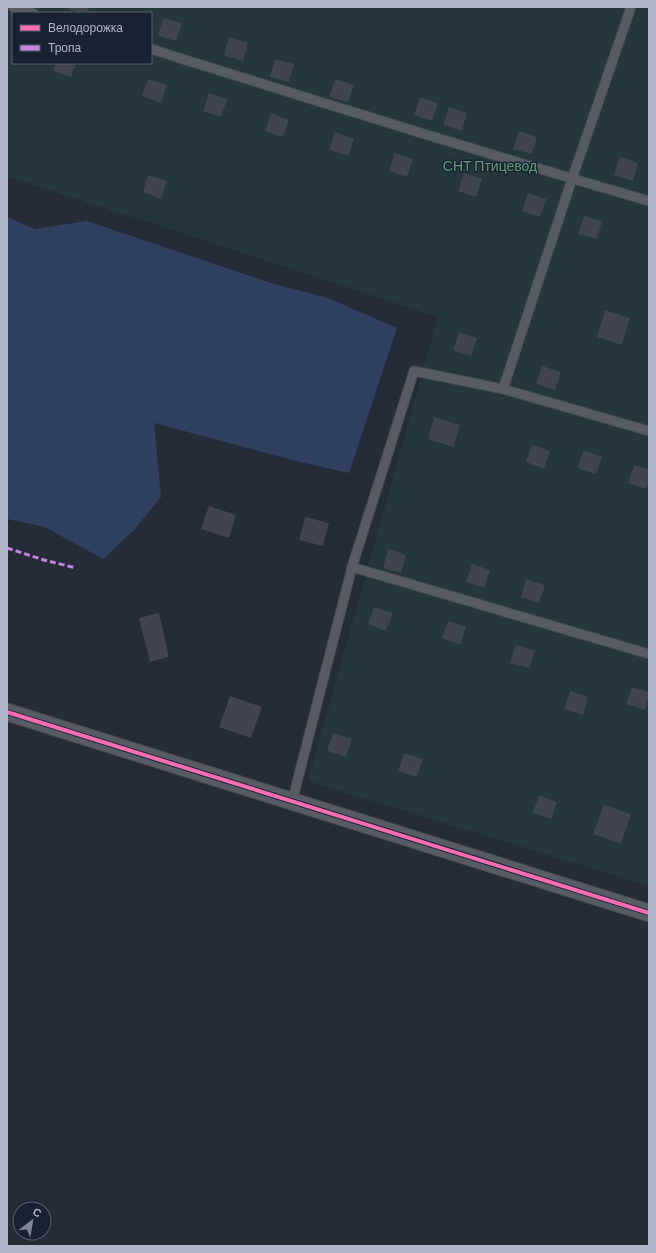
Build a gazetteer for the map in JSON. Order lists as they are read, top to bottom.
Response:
{
  "parks": ["СНТ Птицевод"],
  "legend": ["Велодорожка", "Тропа"],
  "north": "top right"
}
